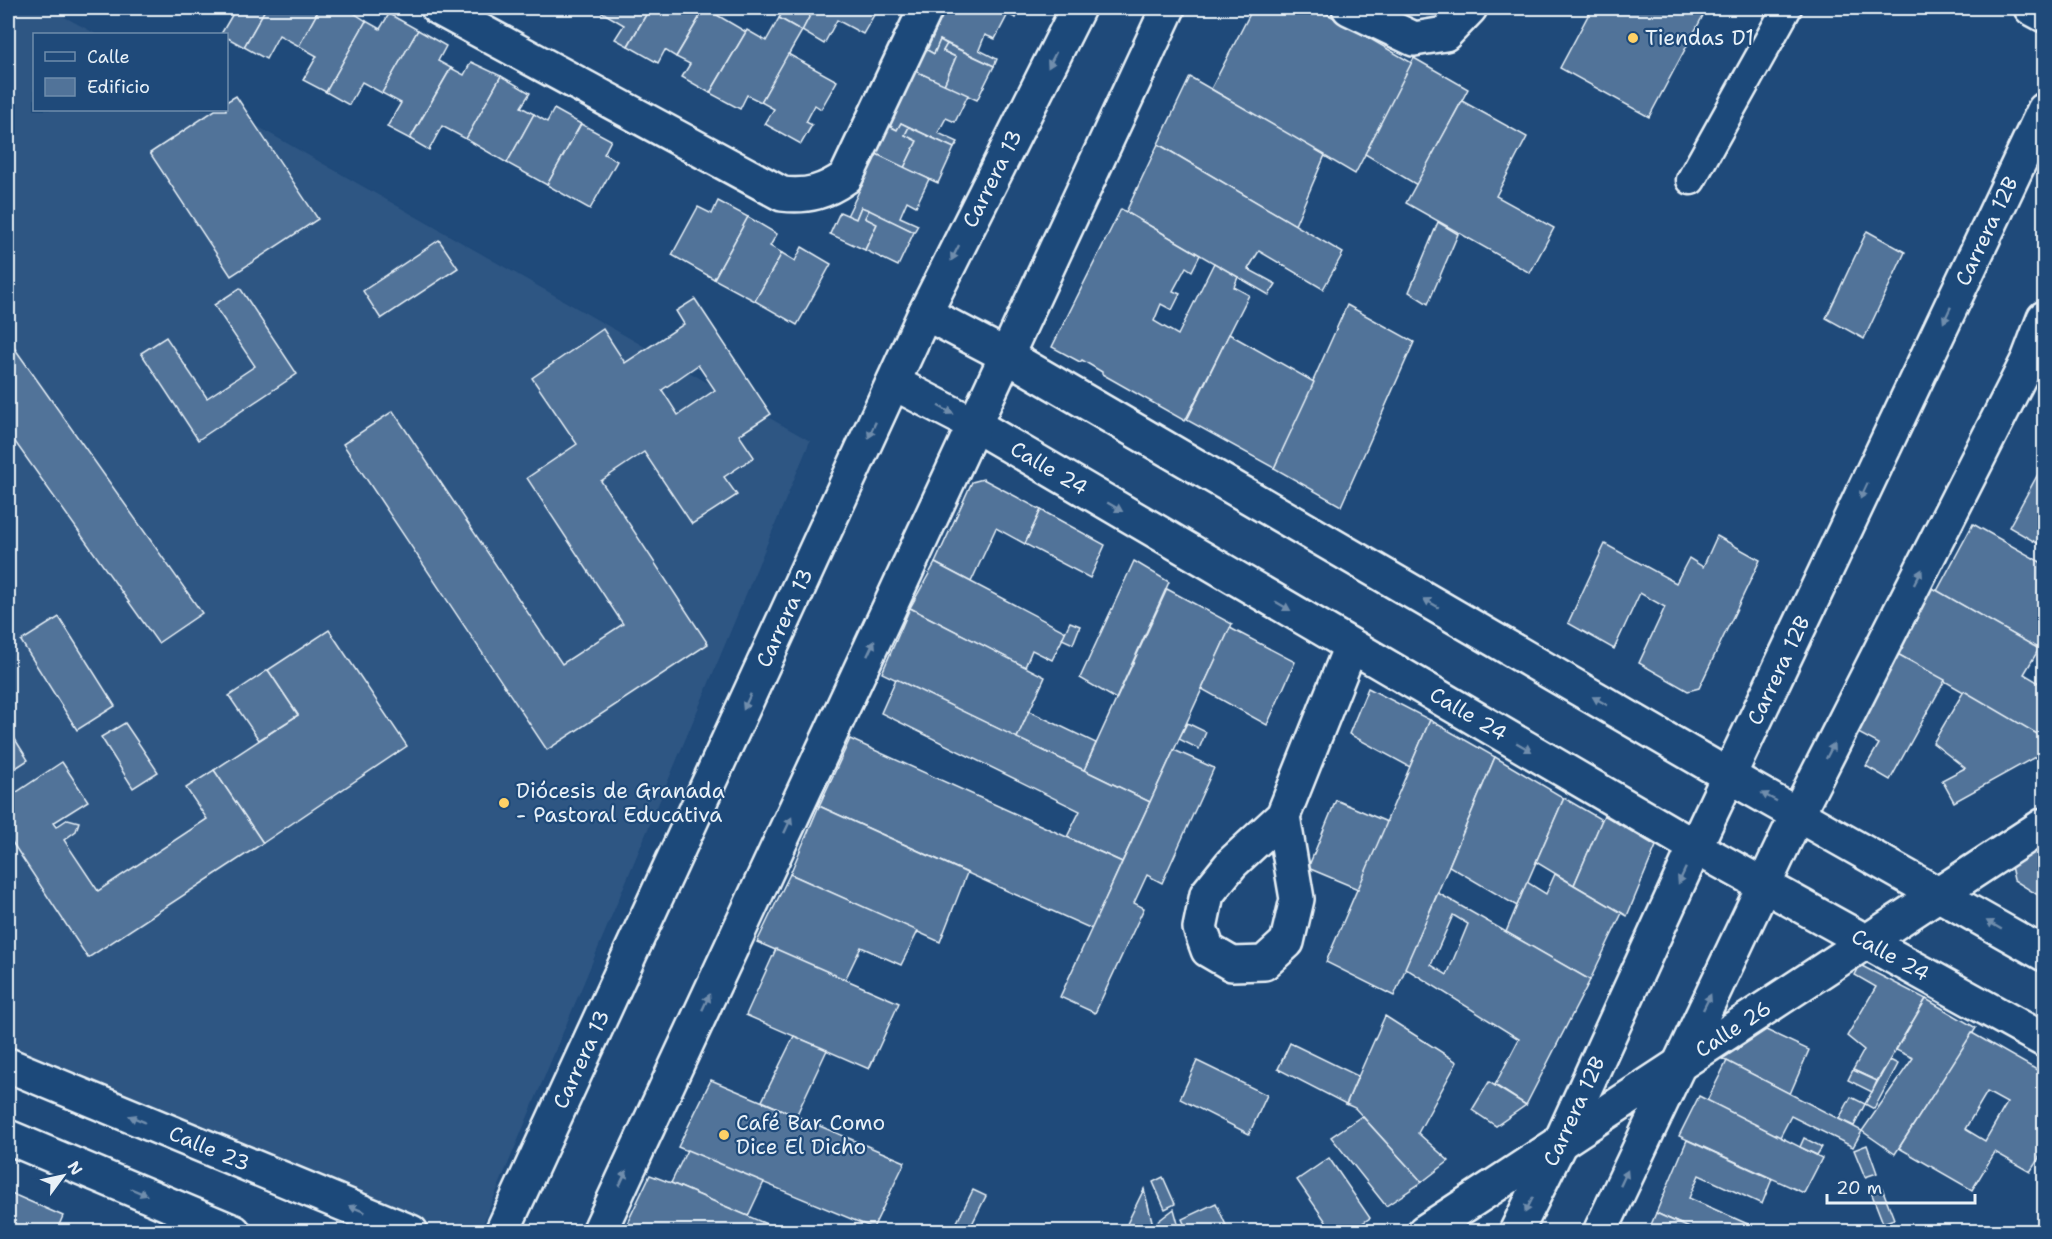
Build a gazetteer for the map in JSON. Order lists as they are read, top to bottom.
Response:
{
  "streets": {
    "street": [
      "Carrera 13",
      "Carrera 12B",
      "Calle 24",
      "Calle 26",
      "Calle 23"
    ]
  },
  "crossings": [
    ["Carrera 13", "Calle 24"],
    ["Carrera 12B", "Calle 24"],
    ["Carrera 12B", "Calle 26"],
    ["Calle 24", "Calle 26"]
  ],
  "places": ["Tiendas D1", "Diócesis de Granada - Pastoral Educativa", "Café Bar Como Dice El Dicho"],
  "legend": ["Calle", "Edificio"],
  "scale_bar": "20 m",
  "north": "top right"
}
